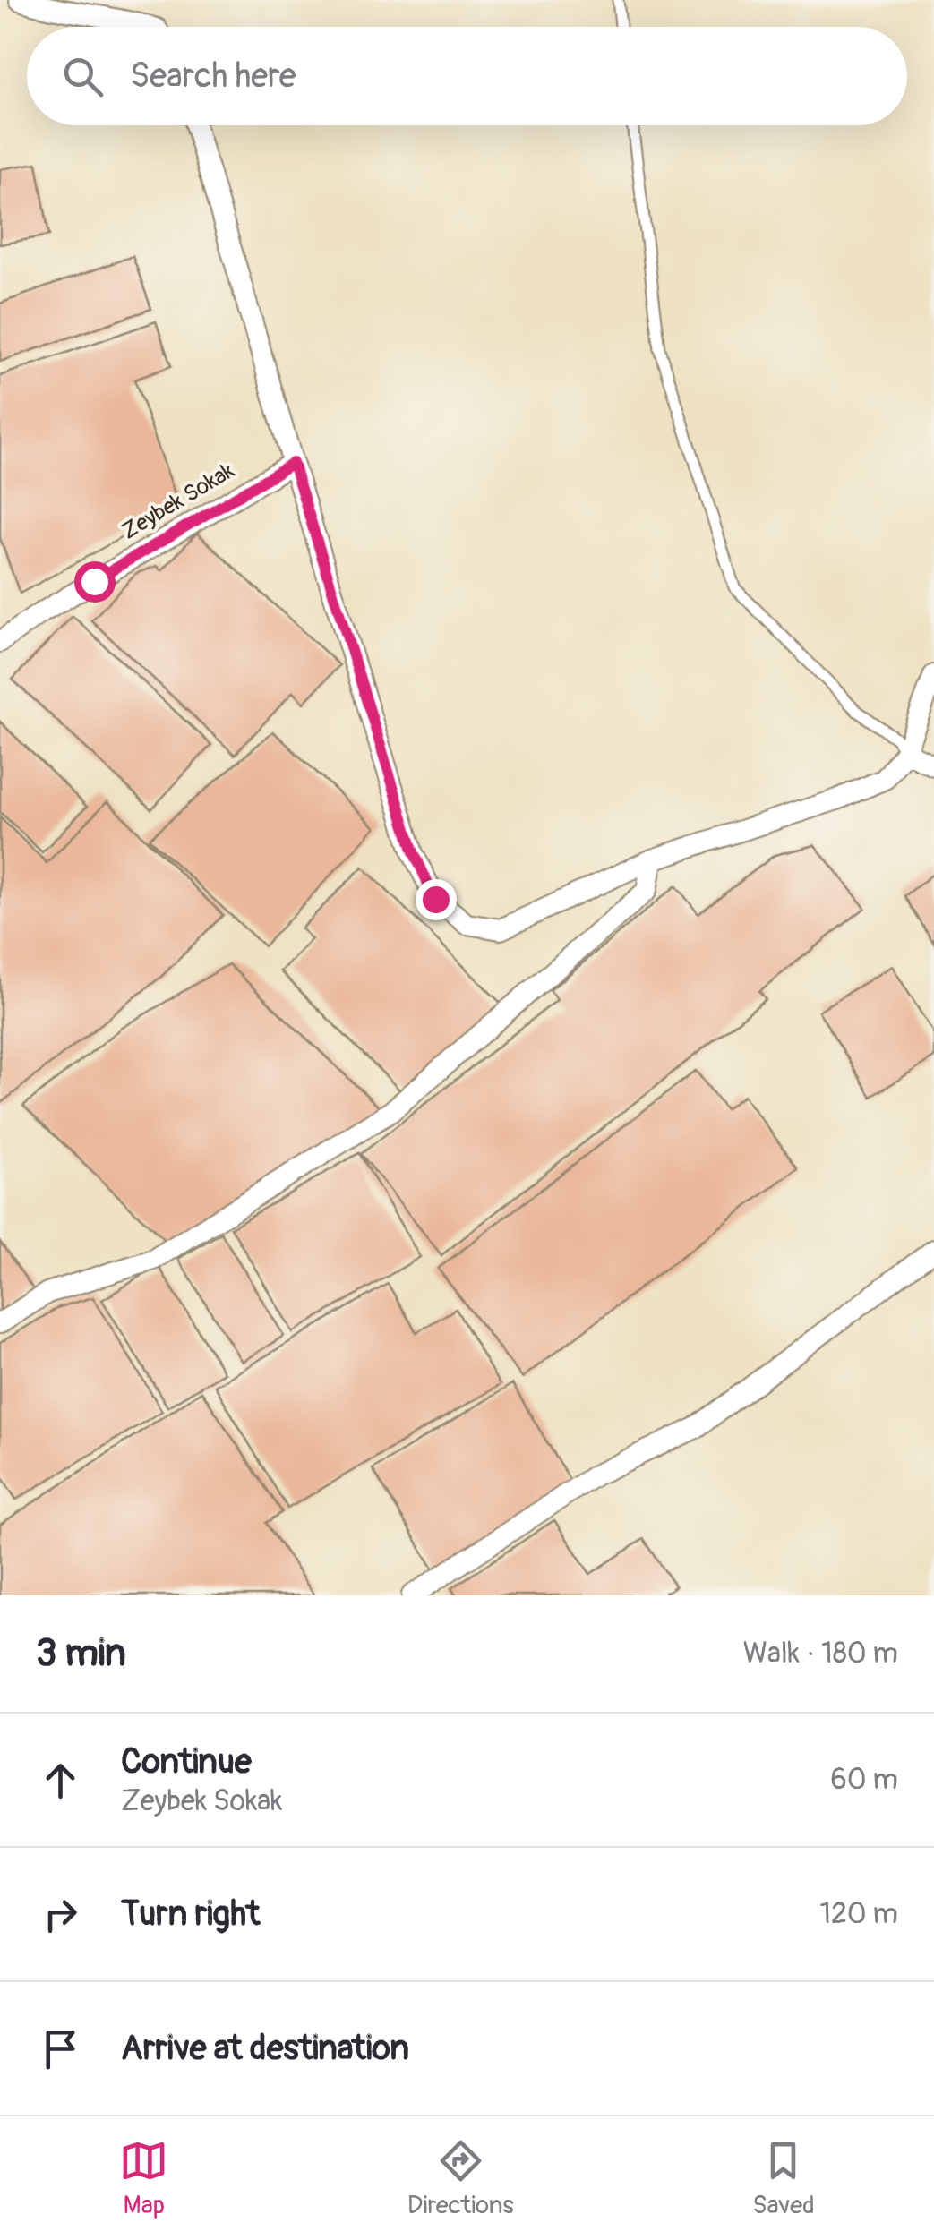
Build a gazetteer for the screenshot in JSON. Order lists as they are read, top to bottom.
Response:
{
  "streets": {
    "street": ["Zeybek Sokak"]
  },
  "page": {
    "search": "Search here",
    "heading": ["3 min", "Walk · 180 m"],
    "list": [
      ["Continue", "Zeybek Sokak", "60 m"],
      ["Turn right", "120 m"],
      "Arrive at destination"
    ],
    "nav": ["Map", "Directions", "Saved"]
  }
}
